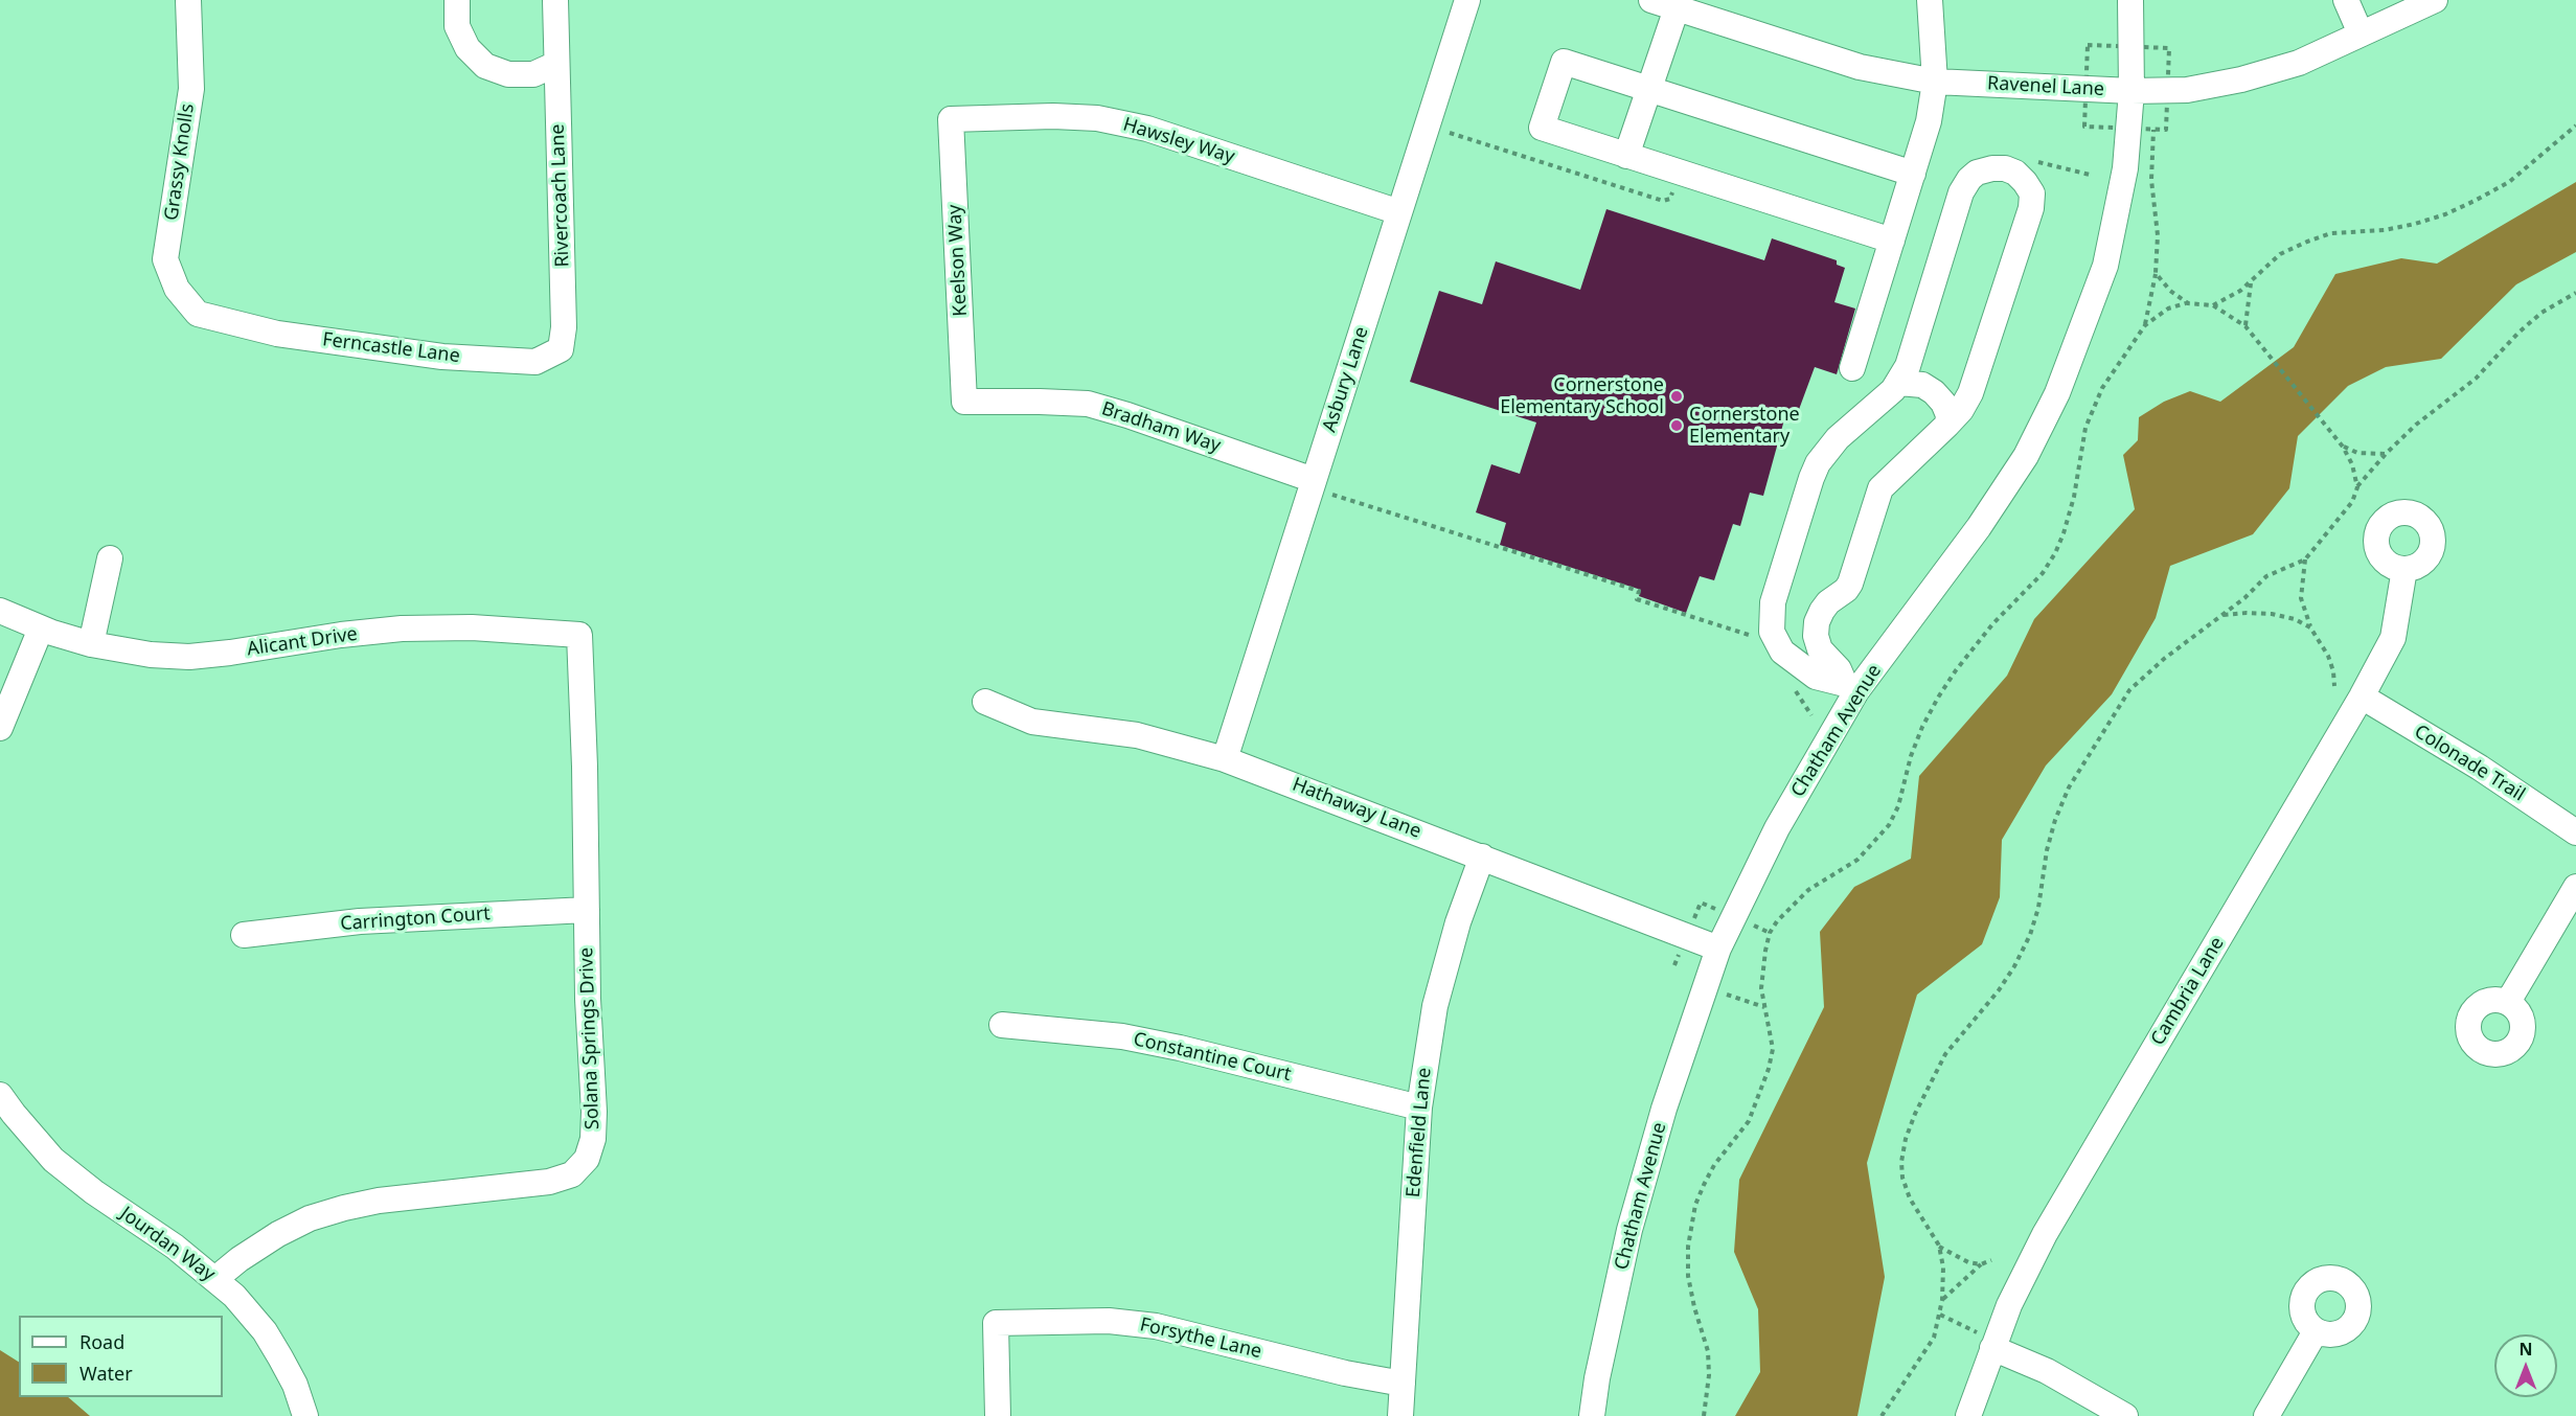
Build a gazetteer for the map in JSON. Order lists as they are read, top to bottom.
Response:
{
  "streets": {
    "street": [
      "Ravenel Lane",
      "Hawsley Way",
      "Grassy Knolls",
      "Rivercoach Lane",
      "Keelson Way",
      "Ferncastle Lane",
      "Asbury Lane",
      "Bradham Way",
      "Alicant Drive",
      "Chatham Avenue",
      "Colonade Trail",
      "Hathaway Lane",
      "Carrington Court",
      "Cambria Lane",
      "Solana Springs Drive",
      "Constantine Court",
      "Edenfield Lane",
      "Jourdan Way",
      "Forsythe Lane"
    ]
  },
  "crossings": [
    ["Ravenel Lane", "Chatham Avenue"],
    ["Hawsley Way", "Keelson Way"],
    ["Hawsley Way", "Asbury Lane"],
    ["Grassy Knolls", "Ferncastle Lane"],
    ["Rivercoach Lane", "Ferncastle Lane"],
    ["Keelson Way", "Bradham Way"],
    ["Asbury Lane", "Bradham Way"],
    ["Asbury Lane", "Hathaway Lane"],
    ["Alicant Drive", "Solana Springs Drive"],
    ["Chatham Avenue", "Hathaway Lane"],
    ["Colonade Trail", "Cambria Lane"],
    ["Hathaway Lane", "Edenfield Lane"],
    ["Carrington Court", "Solana Springs Drive"],
    ["Solana Springs Drive", "Jourdan Way"],
    ["Constantine Court", "Edenfield Lane"],
    ["Edenfield Lane", "Forsythe Lane"]
  ],
  "places": ["Cornerstone Elementary School", "Cornerstone Elementary"],
  "legend": ["Road", "Water"],
  "north": "top"
}
